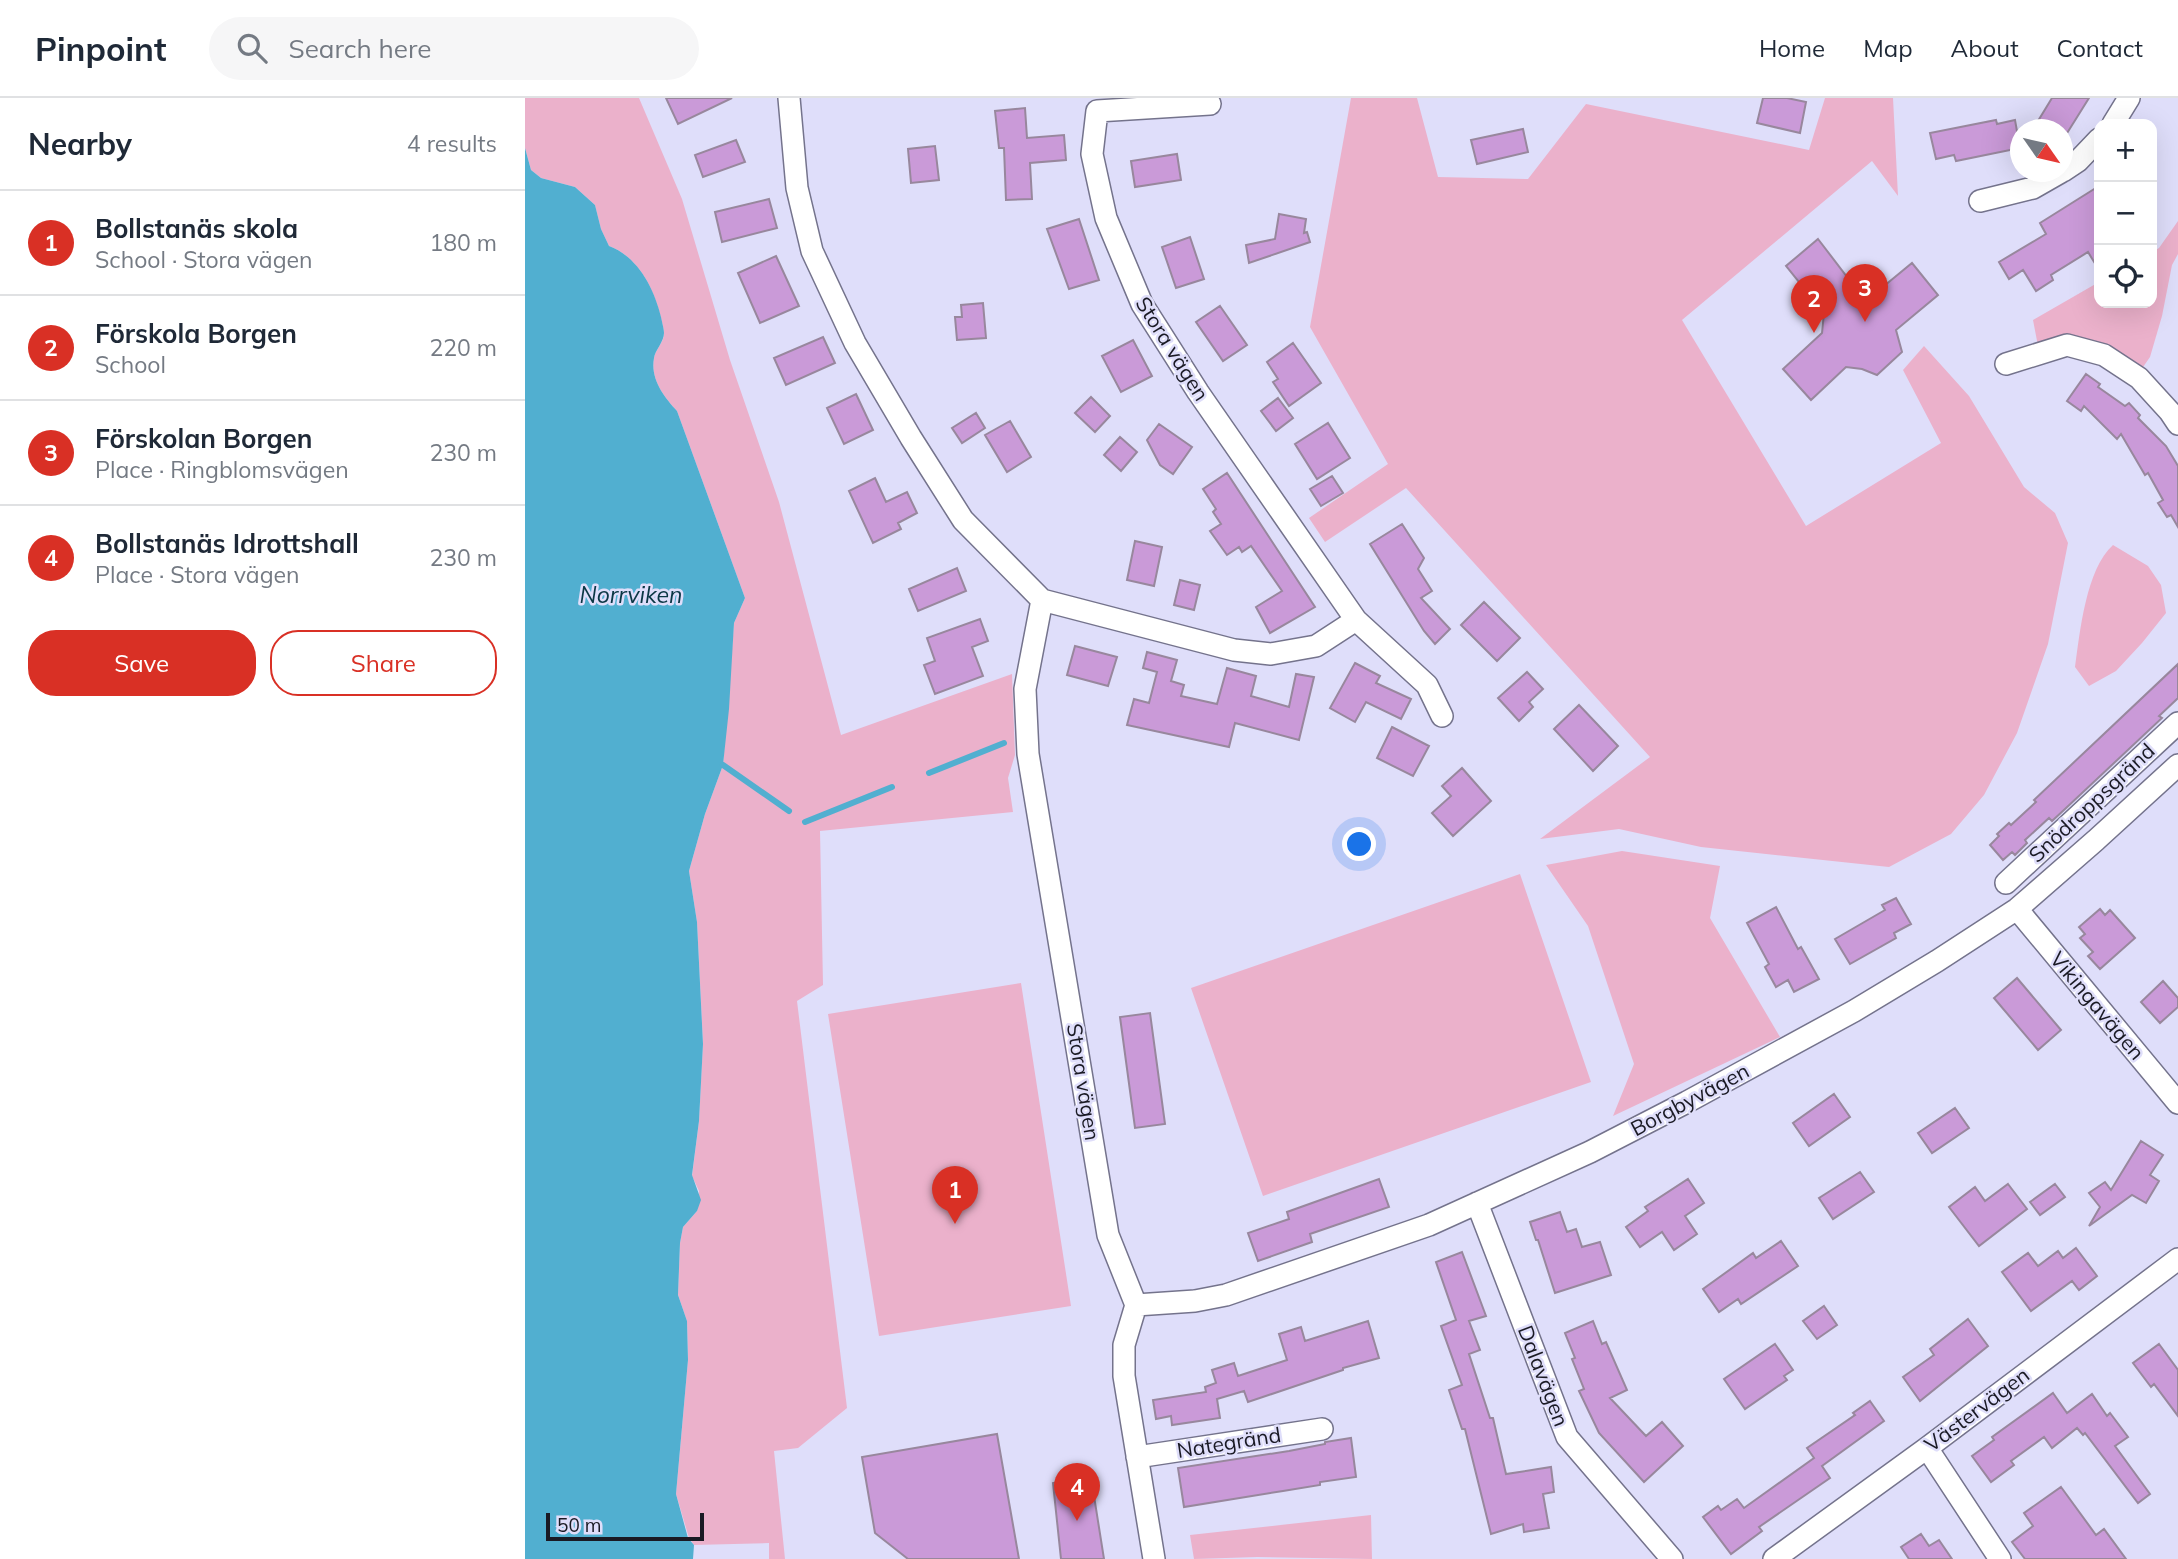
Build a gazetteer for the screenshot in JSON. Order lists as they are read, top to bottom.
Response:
{
  "streets": {
    "street": [
      "Stora vägen",
      "Snödroppsgränd",
      "Vikingavägen",
      "Borgbyvägen",
      "Dalavägen",
      "Västervägen",
      "Nategränd"
    ]
  },
  "crossings": [
    ["Stora vägen", "Borgbyvägen"],
    ["Vikingavägen", "Borgbyvägen"],
    ["Borgbyvägen", "Dalavägen"]
  ],
  "water": ["Norrviken"],
  "scale_bar": "50 m",
  "north": "bottom right",
  "page": {
    "header": "Pinpoint",
    "search": "Search here",
    "nav": [
      "Home",
      "Map",
      "About",
      "Contact"
    ],
    "heading": ["Nearby", "4 results"],
    "map_buttons": ["+", "−"],
    "list": [
      {
        "mark": "1",
        "name": "Bollstanäs skola",
        "note": "School · Stora vägen",
        "value": "180 m"
      },
      {
        "mark": "2",
        "name": "Förskola Borgen",
        "note": "School",
        "value": "220 m"
      },
      {
        "mark": "3",
        "name": "Förskolan Borgen",
        "note": "Place · Ringblomsvägen",
        "value": "230 m"
      },
      {
        "mark": "4",
        "name": "Bollstanäs Idrottshall",
        "note": "Place · Stora vägen",
        "value": "230 m"
      }
    ],
    "pins": [
      "3",
      "2",
      "1",
      "4"
    ],
    "buttons": ["Save", "Share"],
    "scale": "50 m"
  }
}
